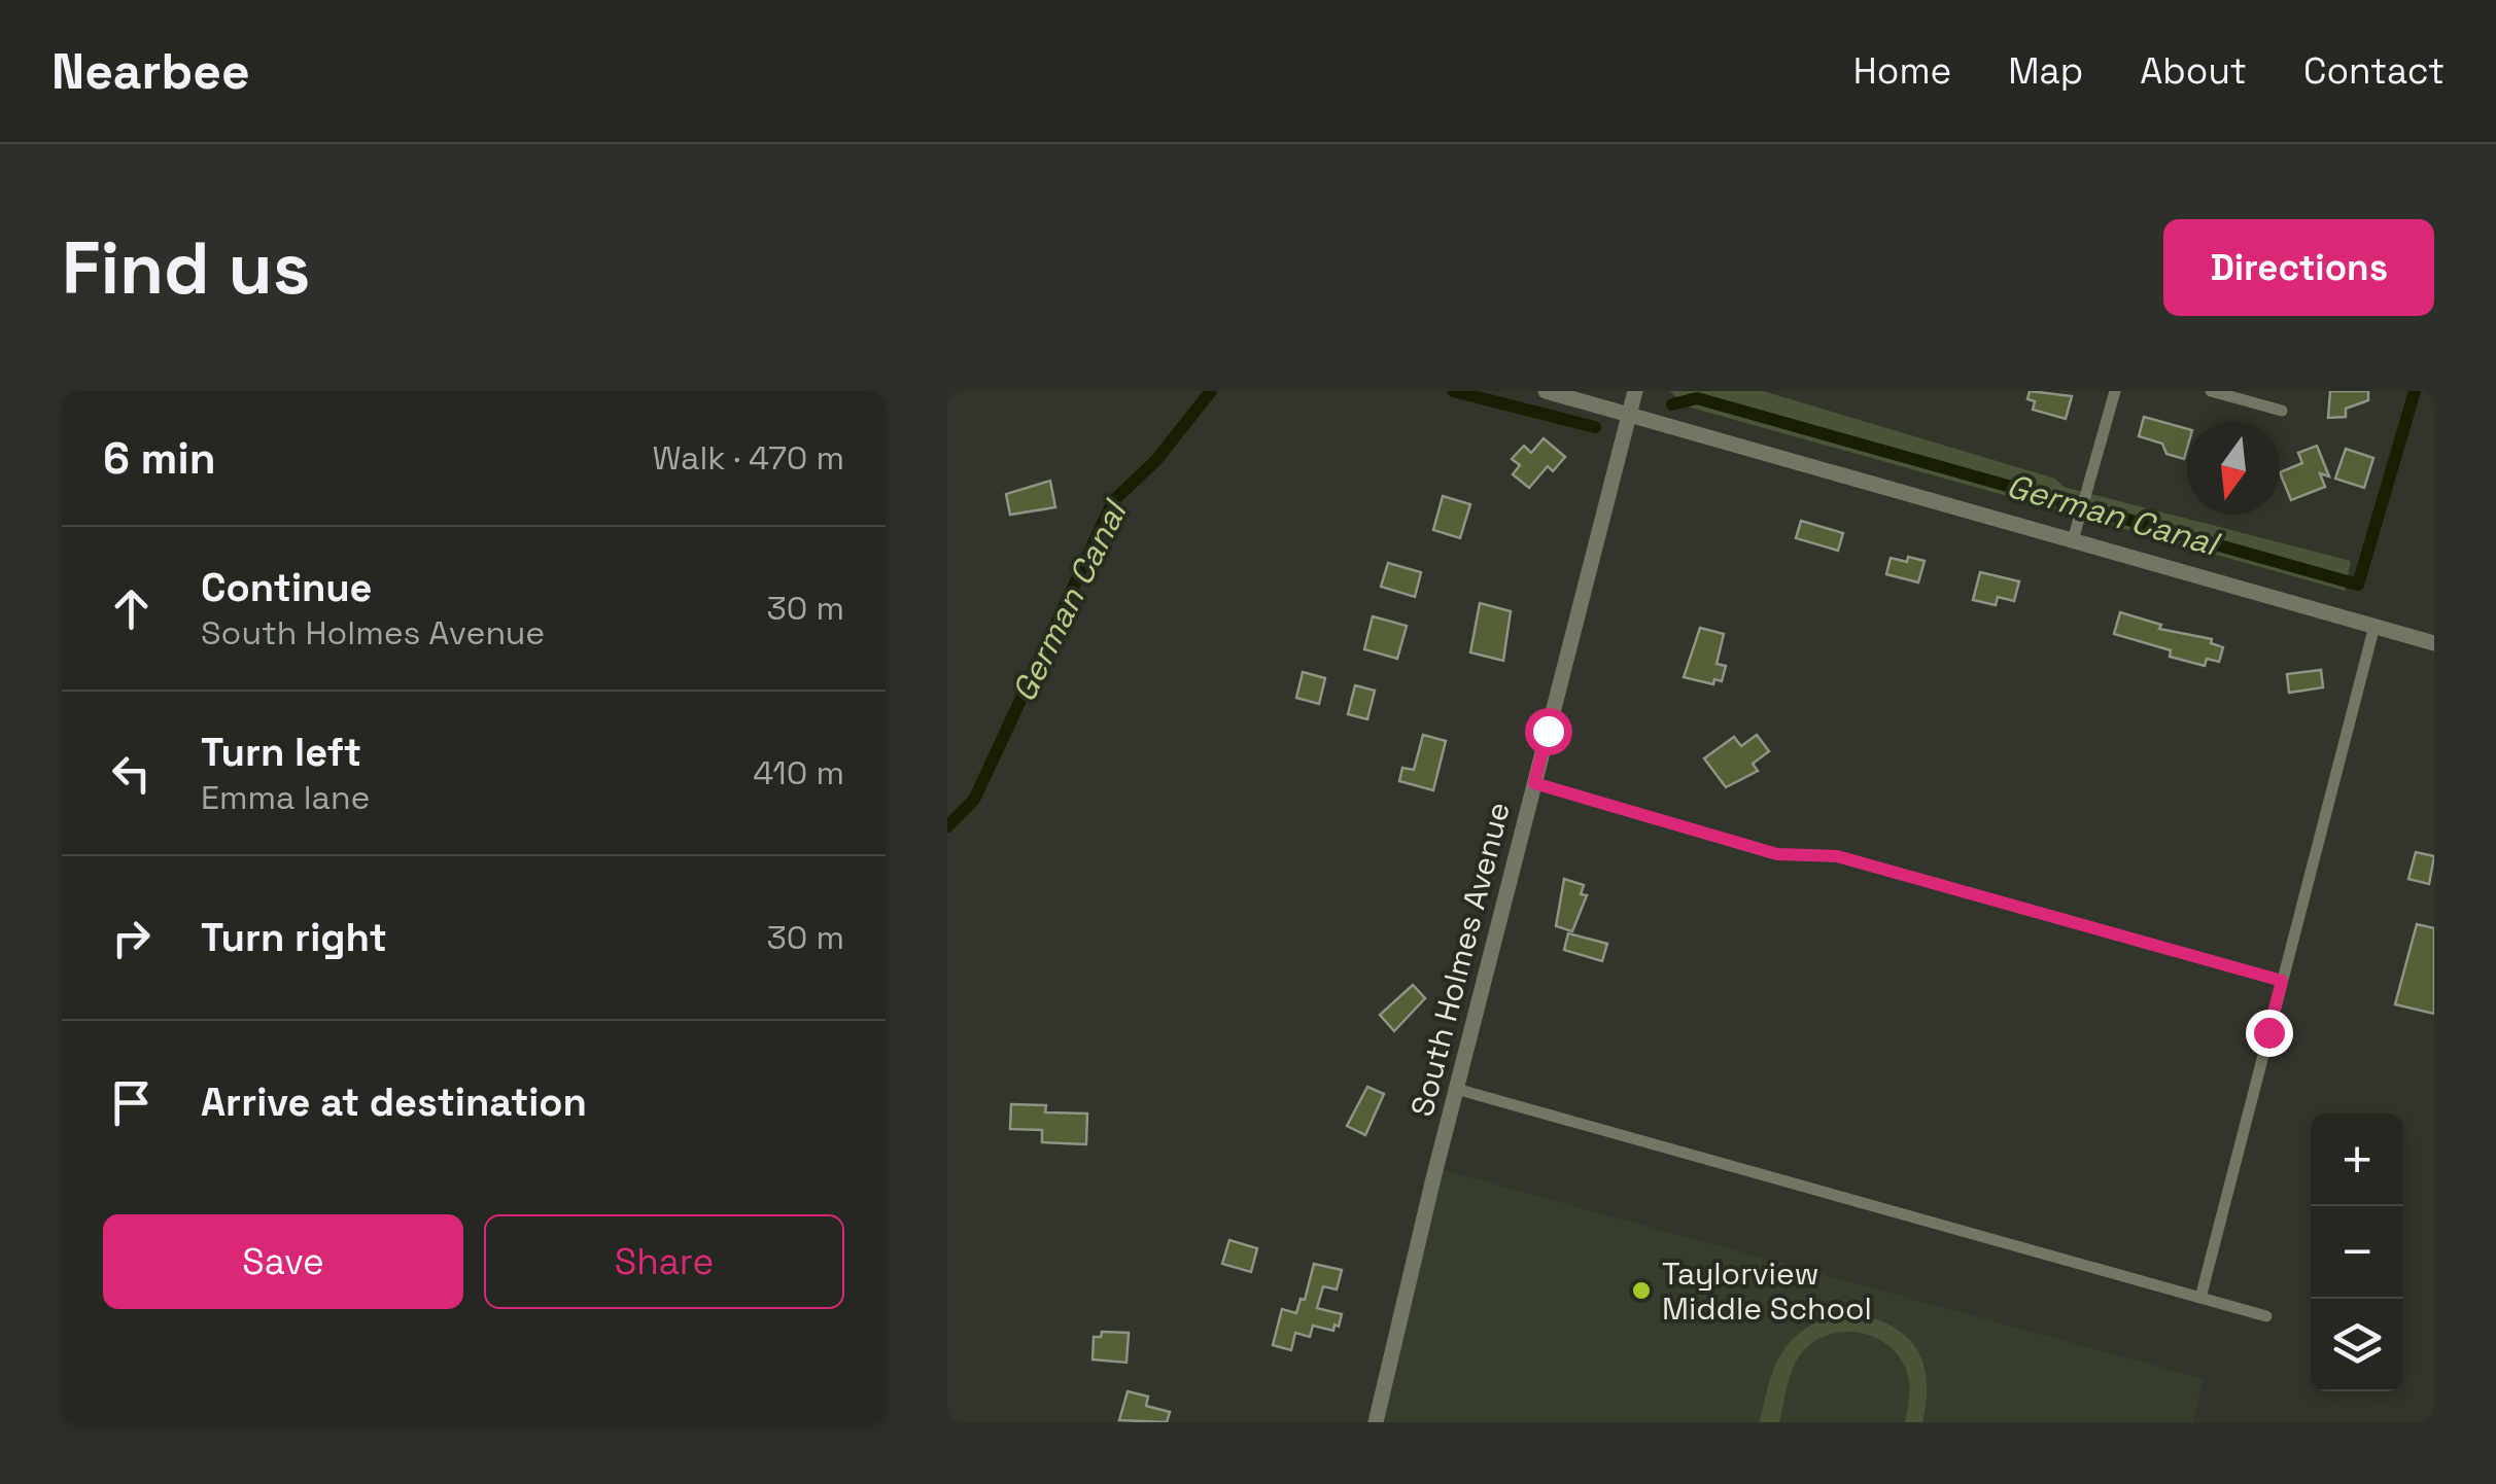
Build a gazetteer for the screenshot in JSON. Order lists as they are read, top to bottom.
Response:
{
  "streets": {
    "street": ["South Holmes Avenue"]
  },
  "water": ["German Canal"],
  "places": ["Taylorview Middle School"],
  "north": "bottom",
  "page": {
    "header": "Nearbee",
    "nav": [
      "Home",
      "Map",
      "About",
      "Contact"
    ],
    "buttons": [
      "Directions",
      ["Save", "Share"]
    ],
    "title": "Find us",
    "heading": ["6 min", "Walk · 470 m"],
    "list": [
      ["Continue", "South Holmes Avenue", "30 m"],
      ["Turn left", "Emma lane", "410 m"],
      ["Turn right", "30 m"],
      "Arrive at destination"
    ],
    "map_buttons": ["+", "−"]
  }
}
